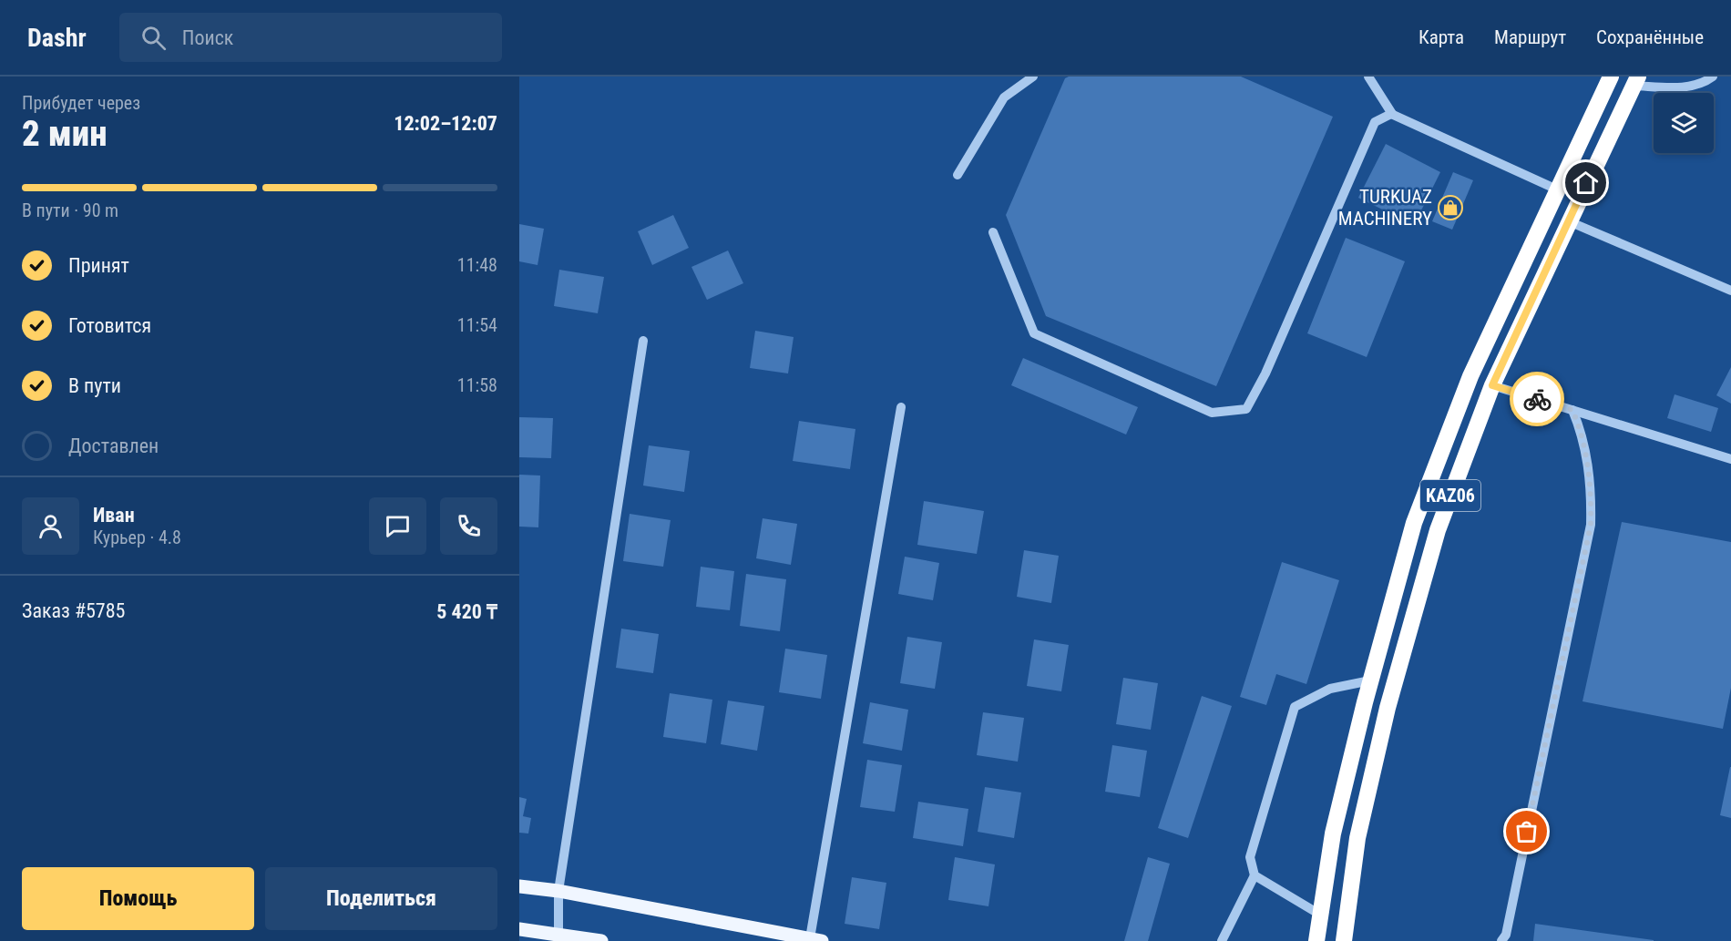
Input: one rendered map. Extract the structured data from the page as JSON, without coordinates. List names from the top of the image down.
{
  "streets": {
    "highway": ["KАZ06"]
  },
  "places": {
    "shop": ["TURKUAZ MACHINERY"]
  },
  "page": {
    "header": "Dashr",
    "search": "Поиск",
    "nav": ["Карта", "Маршрут", "Сохранённые"],
    "heading": ["2 мин", "Прибудет через", "12:02–12:07"],
    "panel": [
      "Иван",
      "Курьер · 4.8",
      "Заказ #5785",
      "5 420 ₸"
    ],
    "bar": "В пути · 90 m",
    "list": [
      ["Принят", "11:48"],
      ["Готовится", "11:54"],
      ["В пути", "11:58"],
      "Доставлен"
    ],
    "buttons": ["Помощь", "Поделиться"]
  }
}
